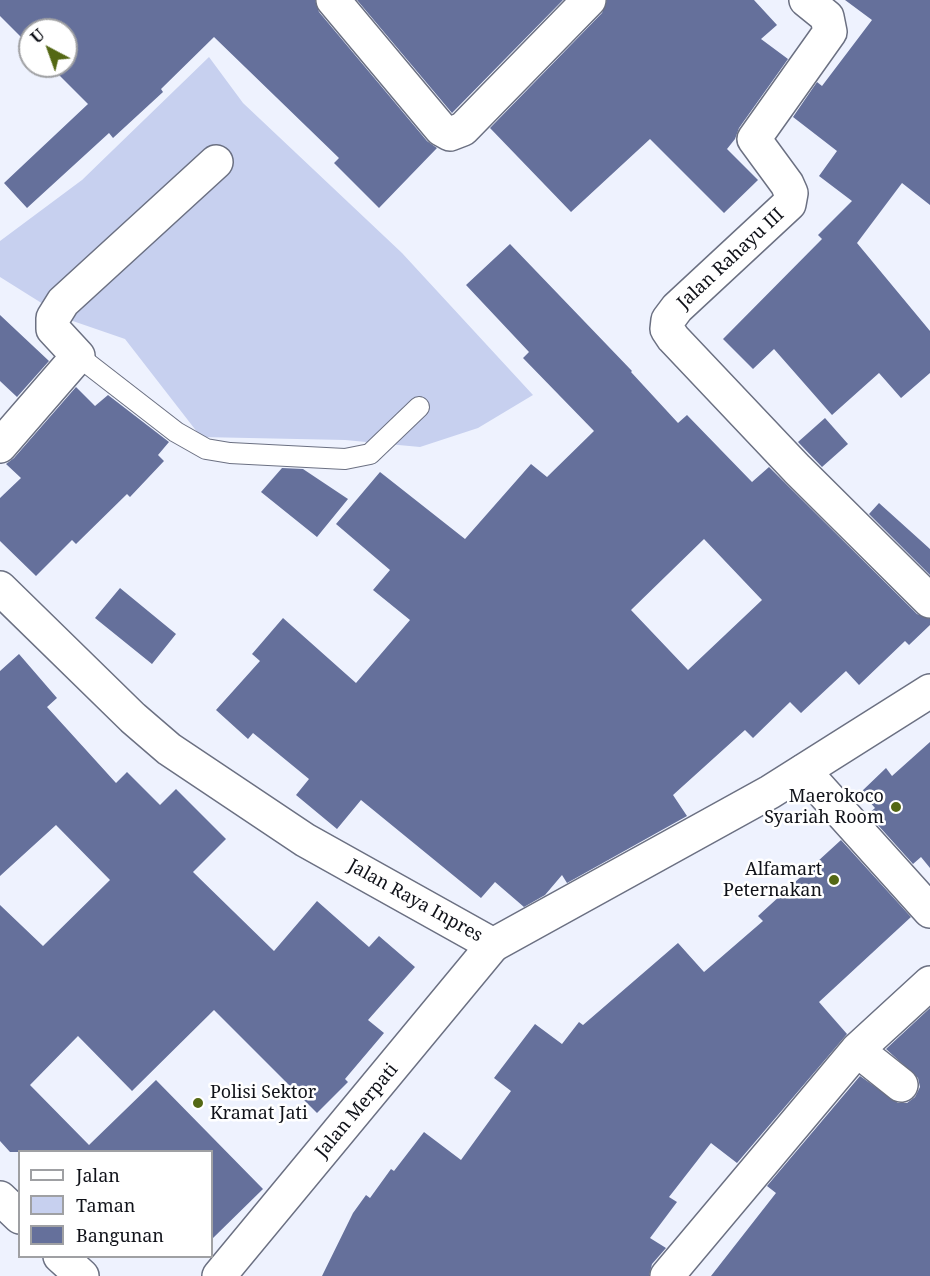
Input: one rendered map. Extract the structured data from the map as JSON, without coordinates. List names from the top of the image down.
{
  "streets": {
    "street": ["Jalan Rahayu III", "Jalan Raya Inpres", "Jalan Merpati"]
  },
  "crossings": [
    ["Jalan Raya Inpres", "Jalan Merpati"]
  ],
  "places": ["Maerokoco Syariah Room", "Alfamart Peternakan", "Polisi Sektor Kramat Jati"],
  "legend": ["Jalan", "Taman", "Bangunan"],
  "north": "top left"
}
